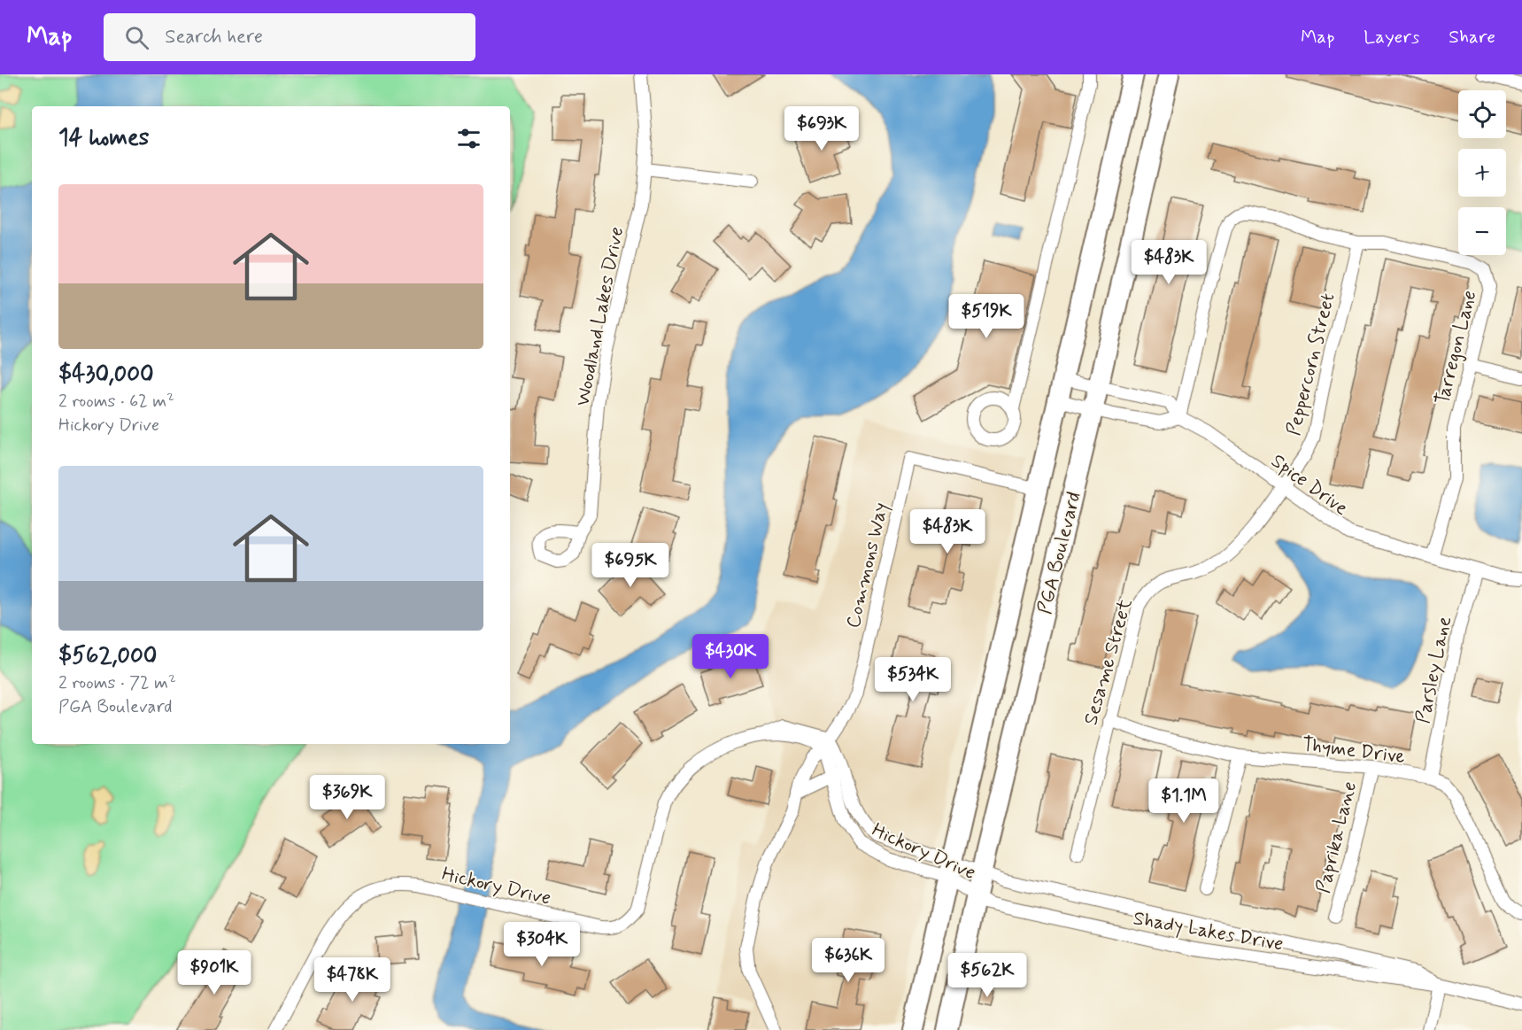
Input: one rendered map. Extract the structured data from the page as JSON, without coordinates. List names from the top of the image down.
{
  "streets": {
    "main road": ["PGA Boulevard"],
    "street": [
      "Woodland Lakes Drive",
      "Tarregon Lane",
      "Peppercorn Street",
      "Spice Drive",
      "Commons Way",
      "Sesame Street",
      "Parsley Lane",
      "Thyme Drive",
      "Paprika Lane",
      "Hickory Drive",
      "Shady Lakes Drive"
    ]
  },
  "crossings": [
    ["Tarregon Lane", "Peppercorn Street"],
    ["Tarregon Lane", "Spice Drive"],
    ["Peppercorn Street", "Spice Drive"],
    ["Peppercorn Street", "Sesame Street"],
    ["Spice Drive", "PGA Boulevard"],
    ["Spice Drive", "Sesame Street"],
    ["Spice Drive", "Parsley Lane"],
    ["PGA Boulevard", "Commons Way"],
    ["PGA Boulevard", "Hickory Drive"],
    ["PGA Boulevard", "Shady Lakes Drive"],
    ["Commons Way", "Hickory Drive"],
    ["Sesame Street", "Thyme Drive"],
    ["Parsley Lane", "Thyme Drive"],
    ["Thyme Drive", "Paprika Lane"],
    ["Hickory Drive", "Shady Lakes Drive"]
  ],
  "page": {
    "header": "Map",
    "search": "Search here",
    "nav": ["Map", "Layers", "Share"],
    "map_buttons": ["+", "−"],
    "price": [
      "$693K",
      "$483K",
      "$519K",
      "$483K",
      "$695K",
      "$430K",
      "$534K",
      "$369K",
      "$1.1M",
      "$304K",
      "$636K",
      "$901K",
      "$562K",
      "$478K"
    ],
    "heading": "14 homes",
    "list": [
      {
        "name": "$430,000",
        "note": "2 rooms · 62 m² · Hickory Drive"
      },
      {
        "name": "$562,000",
        "note": "2 rooms · 72 m² · PGA Boulevard"
      }
    ]
  }
}
